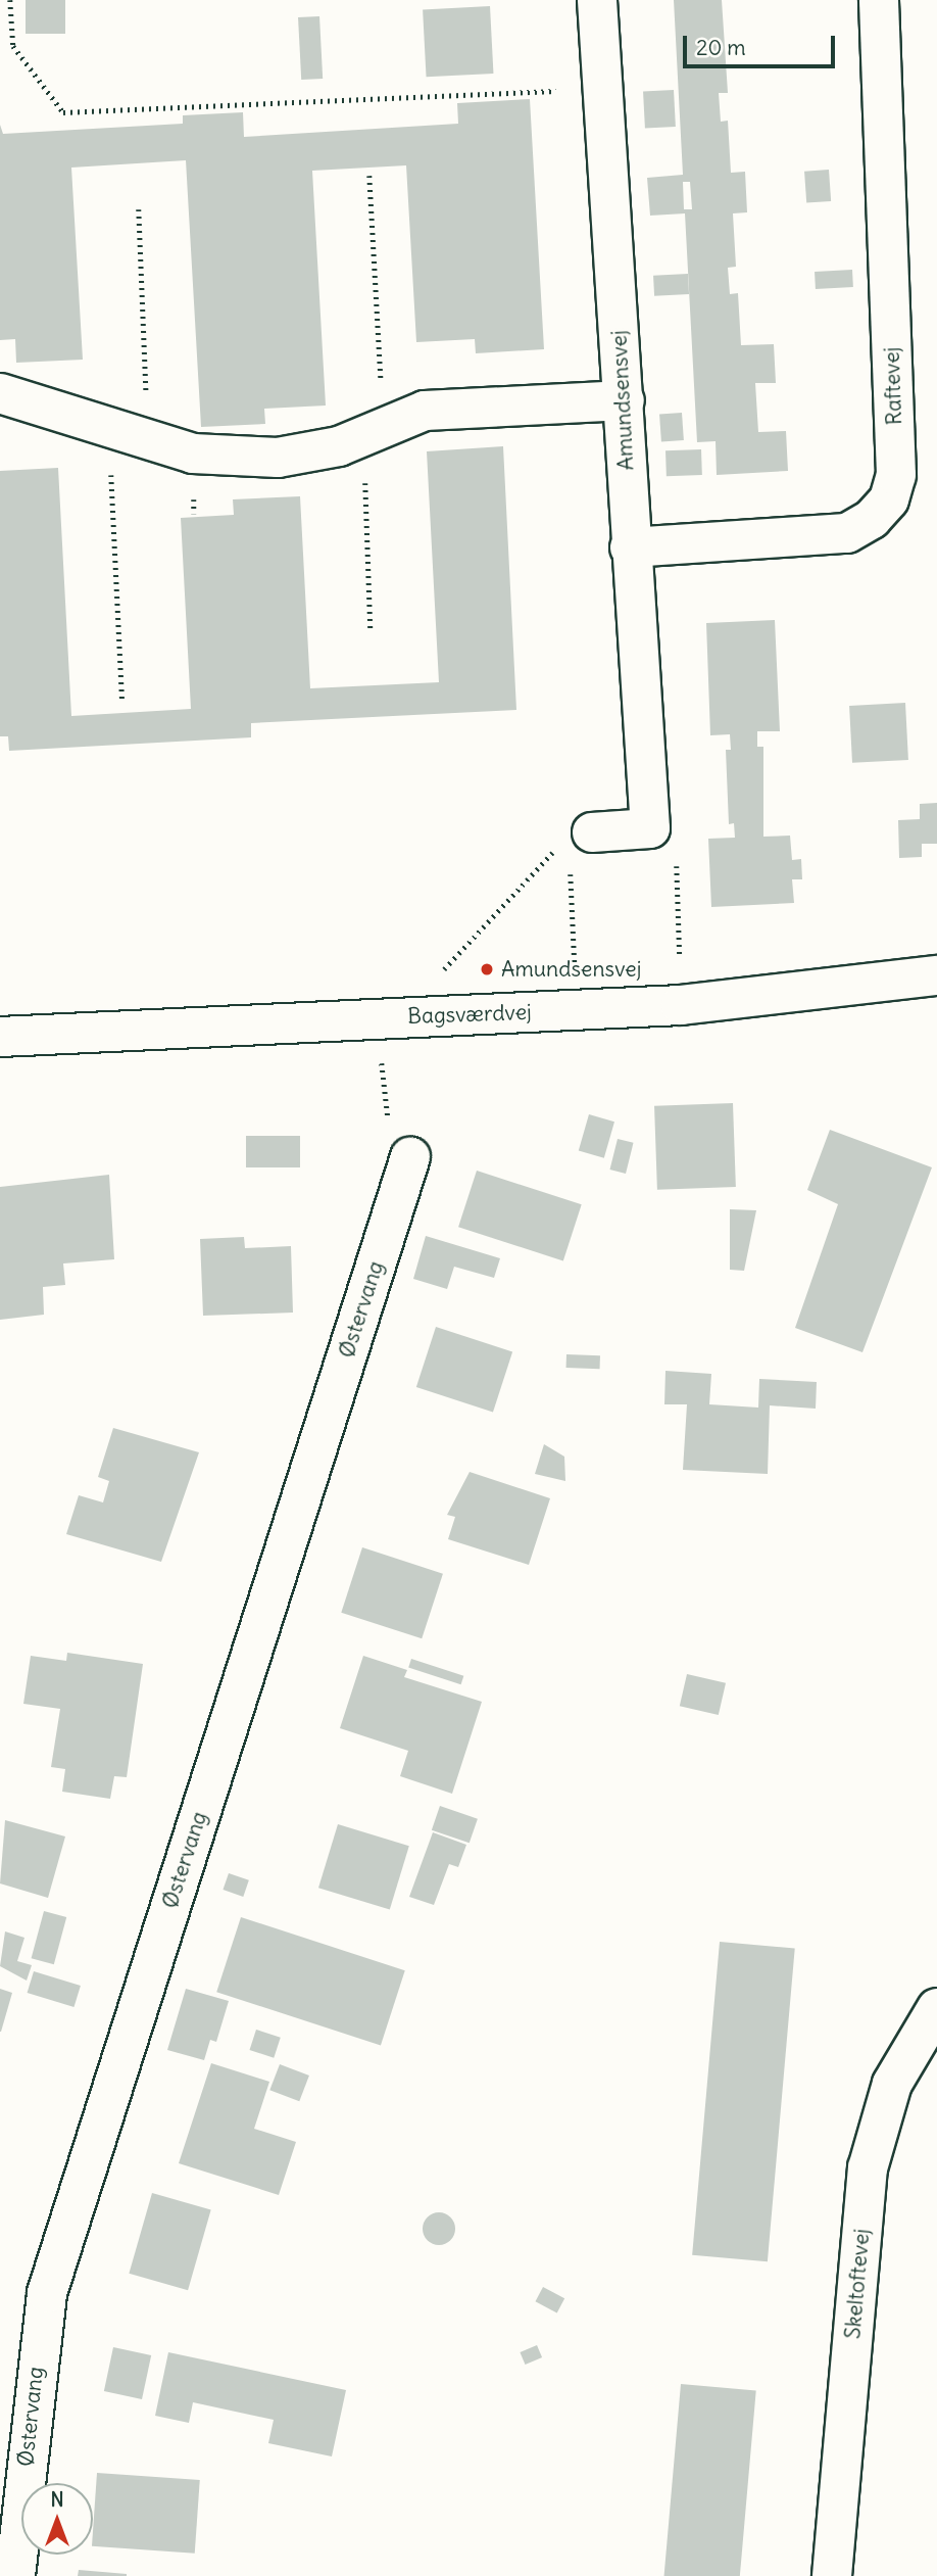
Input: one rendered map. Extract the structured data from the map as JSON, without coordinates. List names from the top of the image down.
{
  "streets": {
    "street": [
      "Raftevej",
      "Amundsensvej",
      "Bagsværdvej",
      "Østervang",
      "Skeltoftevej"
    ]
  },
  "crossings": [
    ["Raftevej", "Amundsensvej"]
  ],
  "places": ["Amundsensvej"],
  "scale_bar": "20 m",
  "north": "top"
}
